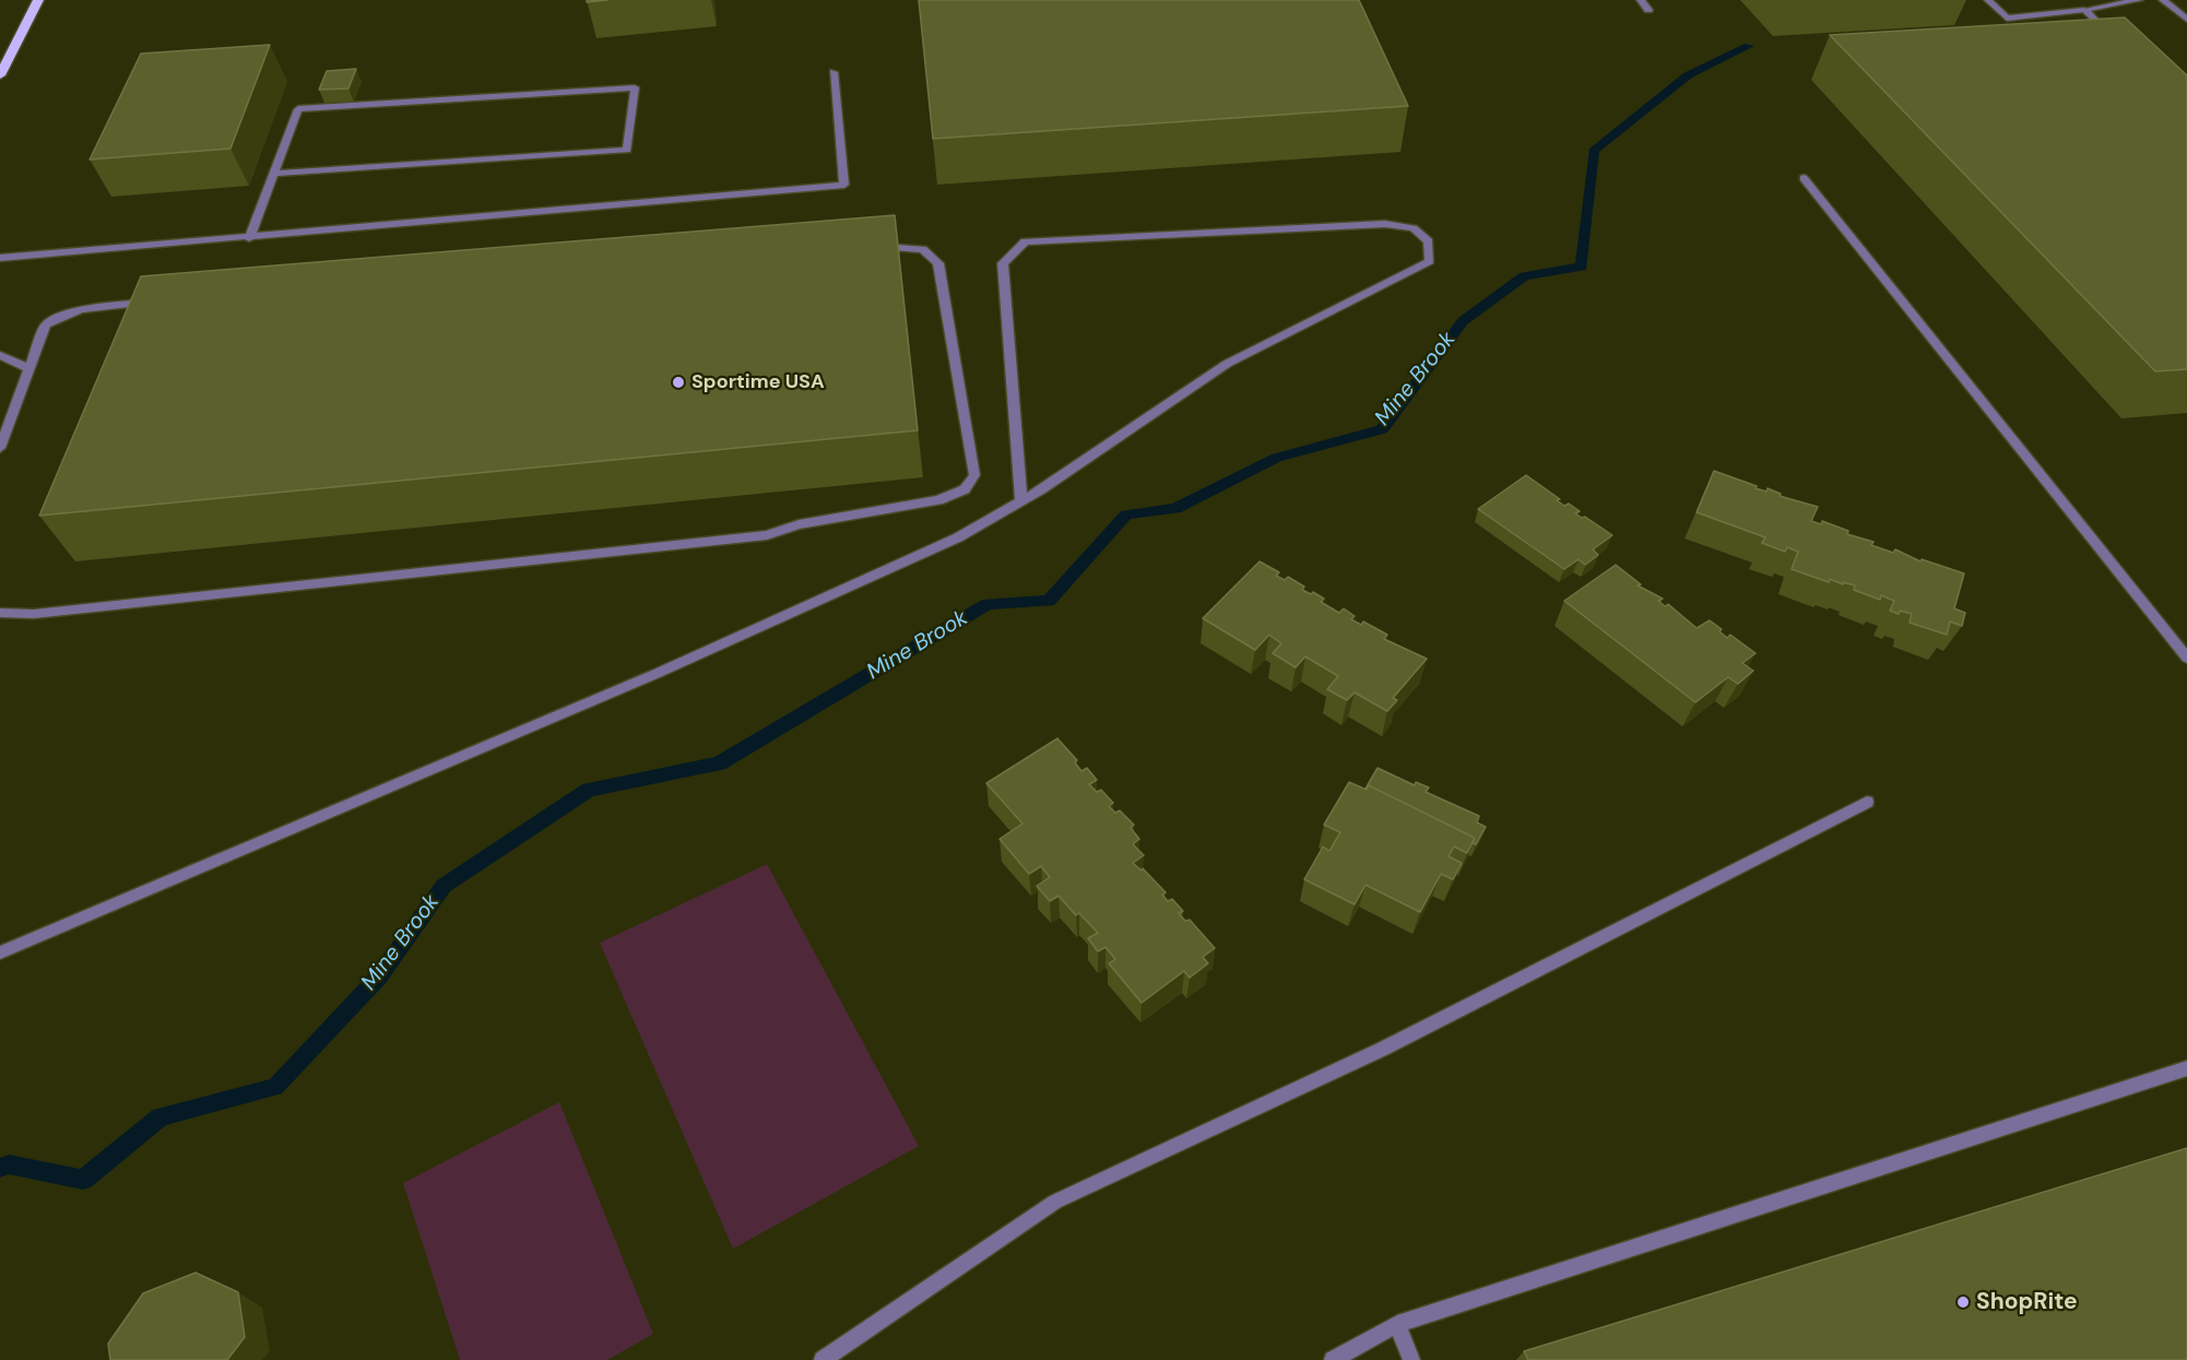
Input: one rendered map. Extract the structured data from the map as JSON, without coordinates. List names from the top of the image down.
{
  "water": ["Mine Brook"],
  "places": ["Sportime USA", "ShopRite"]
}
